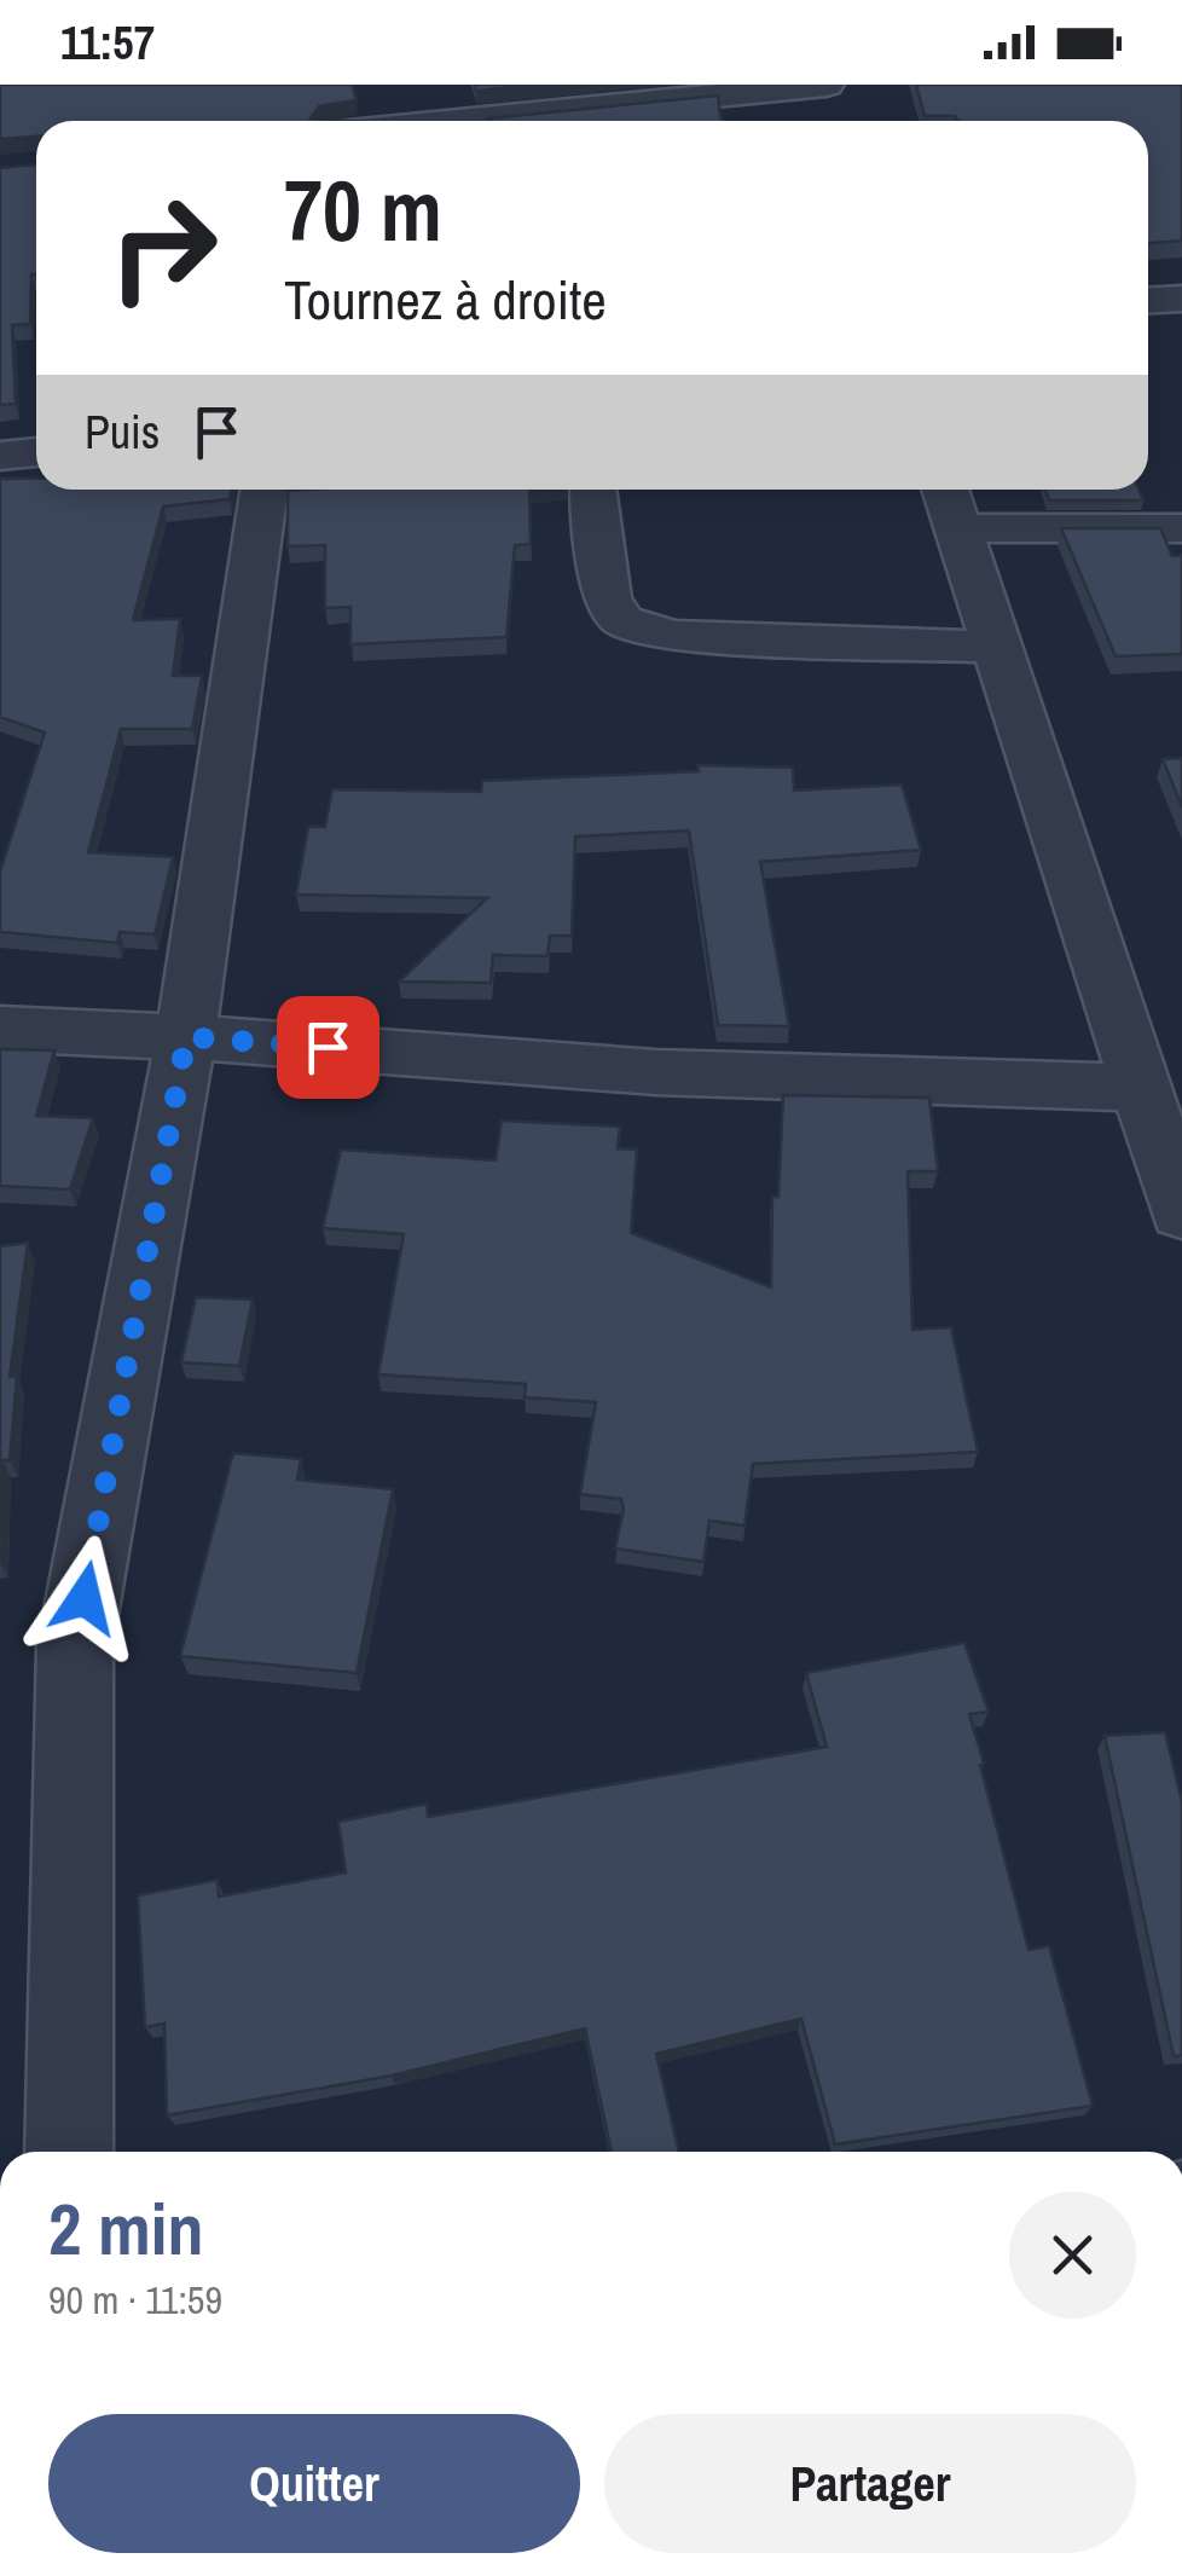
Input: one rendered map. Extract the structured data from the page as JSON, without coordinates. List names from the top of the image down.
{
  "page": {
    "status": "11:57",
    "turn": ["70 m", "Tournez à droite"],
    "then": "Puis",
    "heading": ["2 min", "90 m · 11:59"],
    "buttons": ["Quitter", "Partager"]
  }
}
